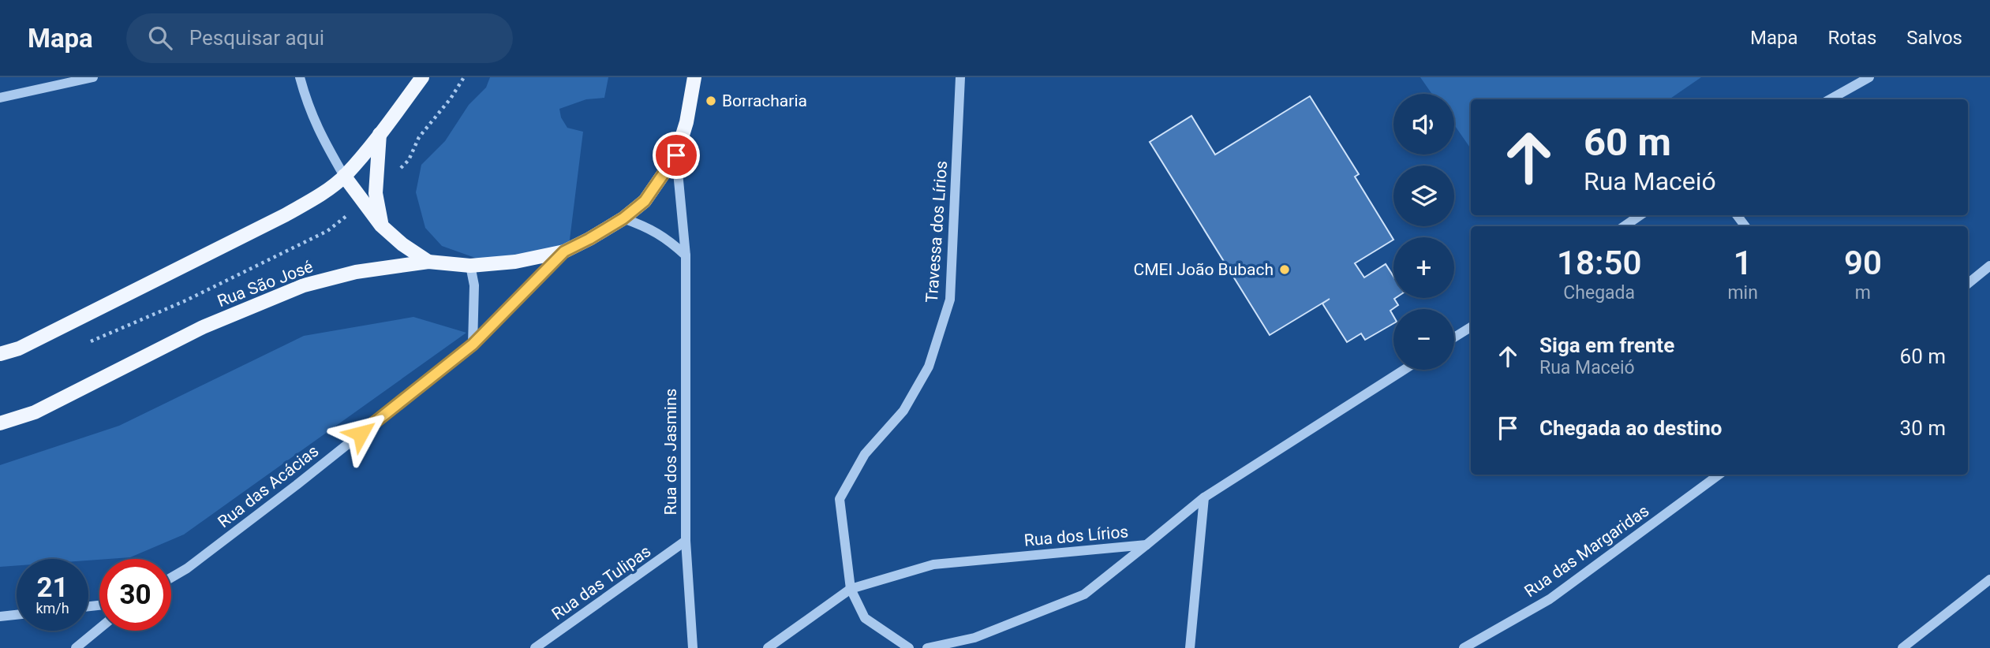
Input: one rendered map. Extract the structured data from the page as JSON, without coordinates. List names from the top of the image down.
{
  "streets": {
    "main road": ["Rua São José"],
    "street": [
      "Travessa dos Lírios",
      "Rua dos Jasmins",
      "Rua das Acácias",
      "Rua dos Lírios",
      "Rua das Margaridas",
      "Rua das Tulipas"
    ]
  },
  "crossings": [
    ["Travessa dos Lírios", "Rua dos Lírios"],
    ["Rua São José", "Rua dos Jasmins"],
    ["Rua São José", "Rua das Acácias"],
    ["Rua dos Jasmins", "Rua das Tulipas"]
  ],
  "places": ["Borracharia", "CMEI João Bubach"],
  "page": {
    "header": "Mapa",
    "search": "Pesquisar aqui",
    "nav": ["Mapa", "Rotas", "Salvos"],
    "map_buttons": ["+", "−"],
    "turn": ["60 m", "Rua Maceió"],
    "eta": [
      "18:50",
      "Chegada",
      "1",
      "min",
      "90",
      "m"
    ],
    "list": [
      {
        "name": "Siga em frente",
        "note": "Rua Maceió",
        "value": "60 m"
      },
      {
        "name": "Chegada ao destino",
        "value": "30 m"
      }
    ],
    "speed": "21 km/h",
    "limit": "30"
  }
}
